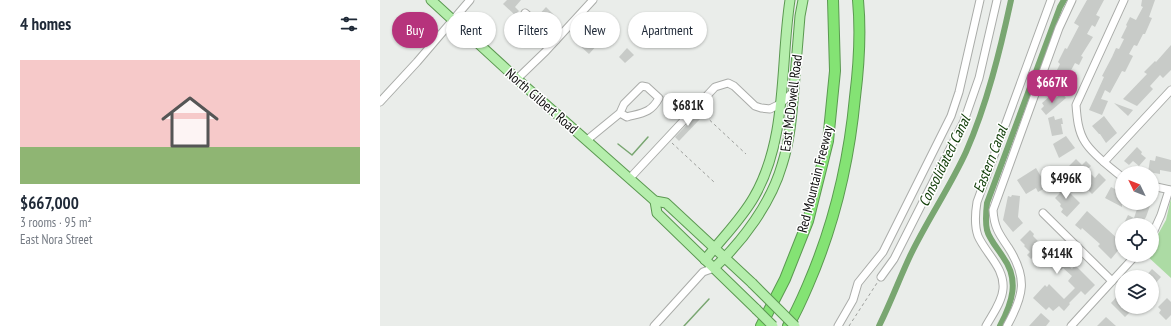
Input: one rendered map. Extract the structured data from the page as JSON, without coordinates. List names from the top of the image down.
{
  "streets": {
    "highway": ["Red Mountain Freeway"],
    "main road": ["North Gilbert Road", "East McDowell Road"]
  },
  "crossings": [
    ["North Gilbert Road", "East McDowell Road"]
  ],
  "water": ["Eastern Canal", "Consolidated Canal"],
  "north": "top left",
  "page": {
    "heading": "4 homes",
    "chip": [
      "Buy",
      "Rent",
      "Filters",
      "New",
      "Apartment"
    ],
    "list": [
      {
        "name": "$667,000",
        "note": "3 rooms · 95 m² · East Nora Street"
      }
    ],
    "price": [
      "$667K",
      "$681K",
      "$496K",
      "$414K"
    ]
  }
}
